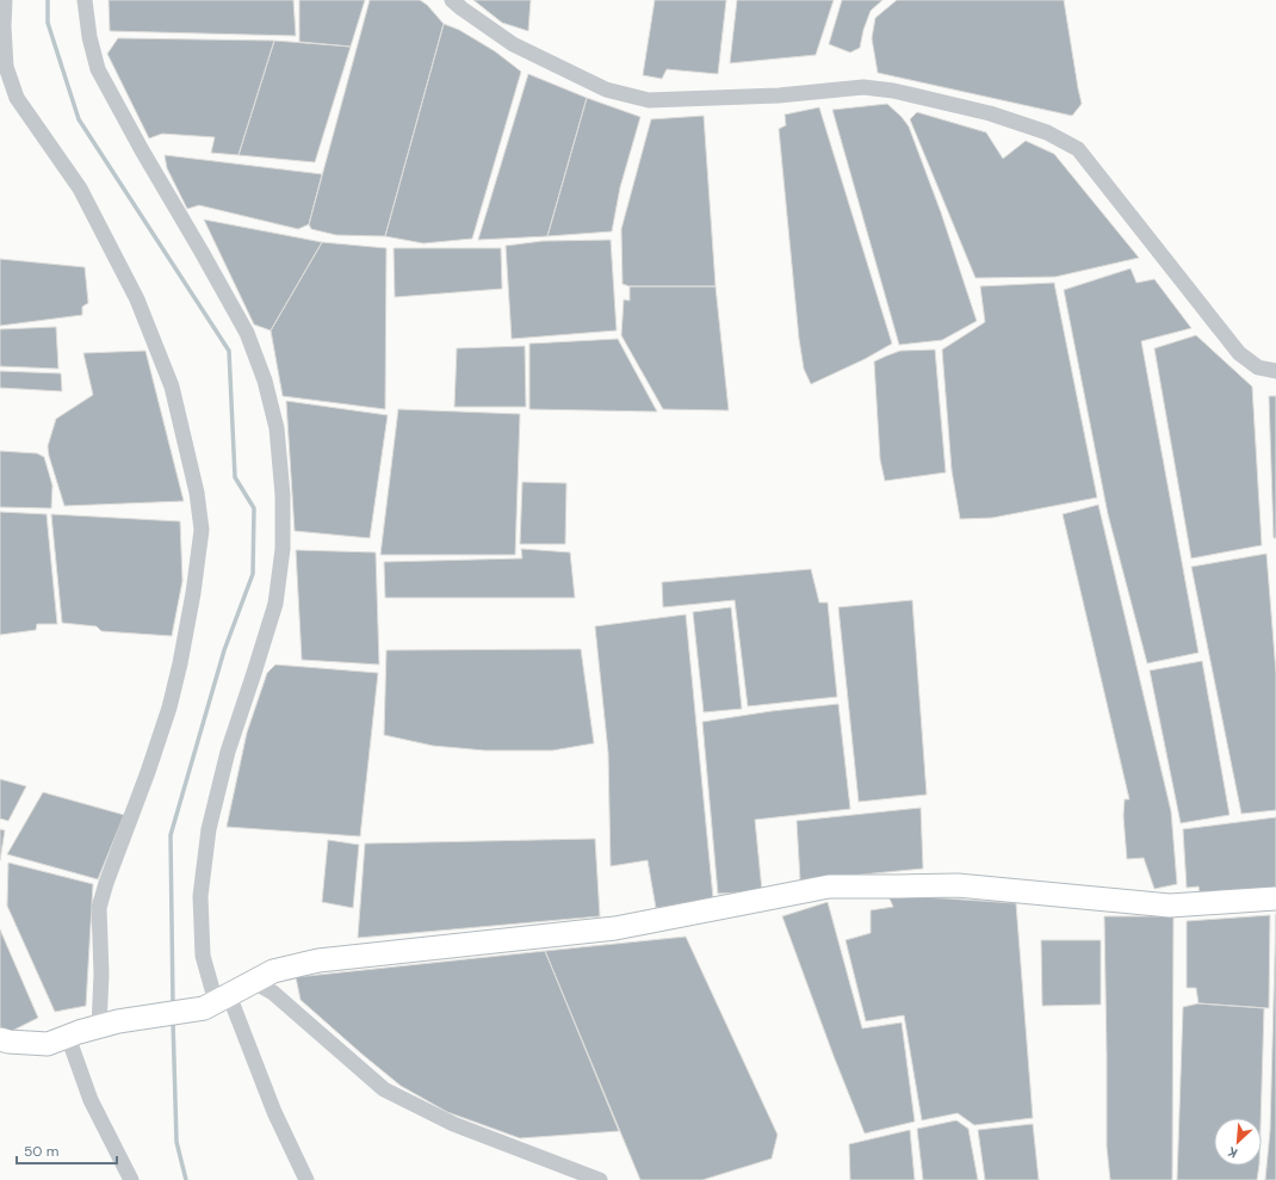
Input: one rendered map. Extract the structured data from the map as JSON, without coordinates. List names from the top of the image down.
{
  "scale_bar": "50 m",
  "north": "bottom left"
}
